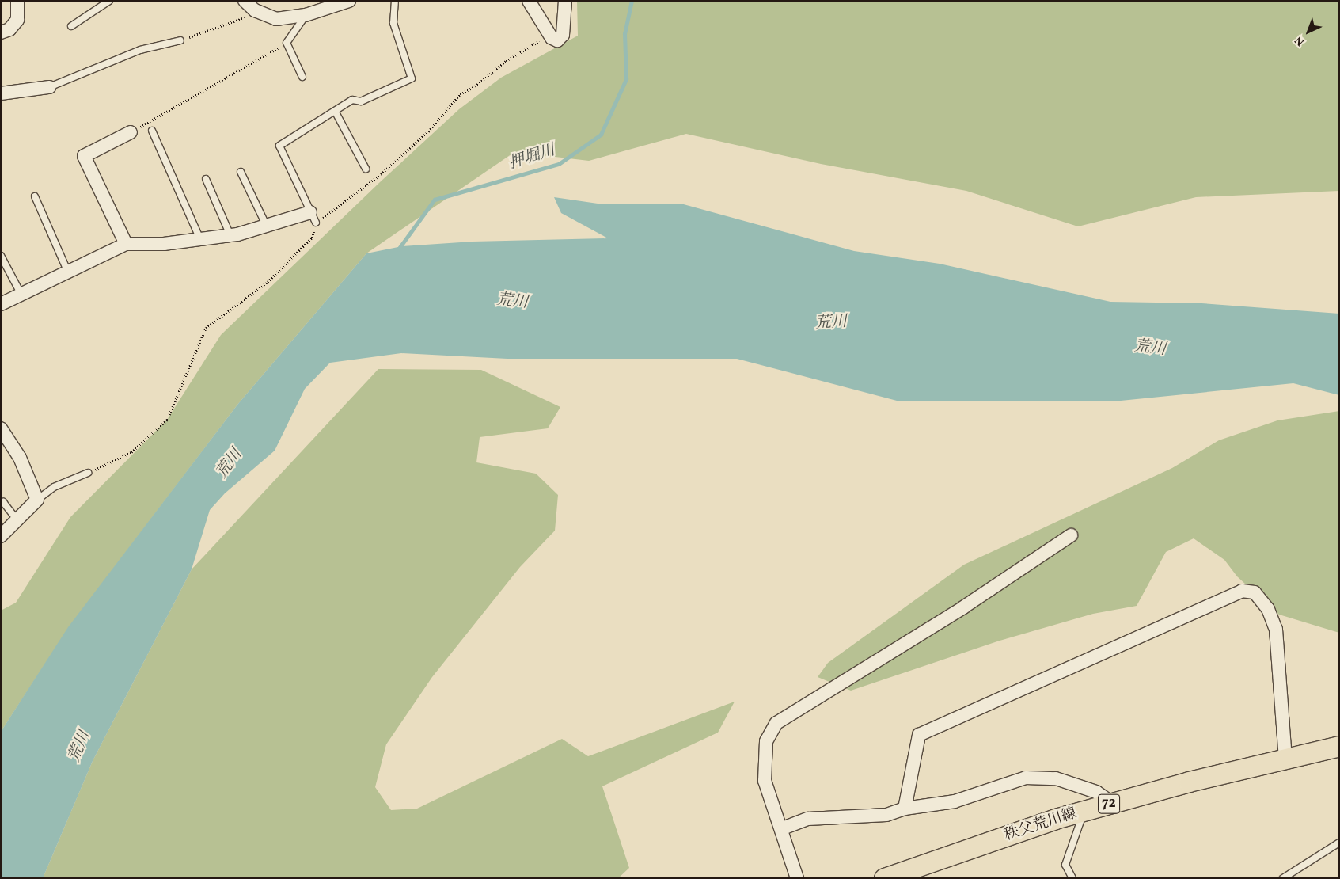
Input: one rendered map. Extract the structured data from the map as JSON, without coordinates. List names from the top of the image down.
{
  "streets": {
    "main road": ["72", "秩父荒川線"]
  },
  "water": ["押堀川", "荒川"],
  "north": "bottom left"
}
